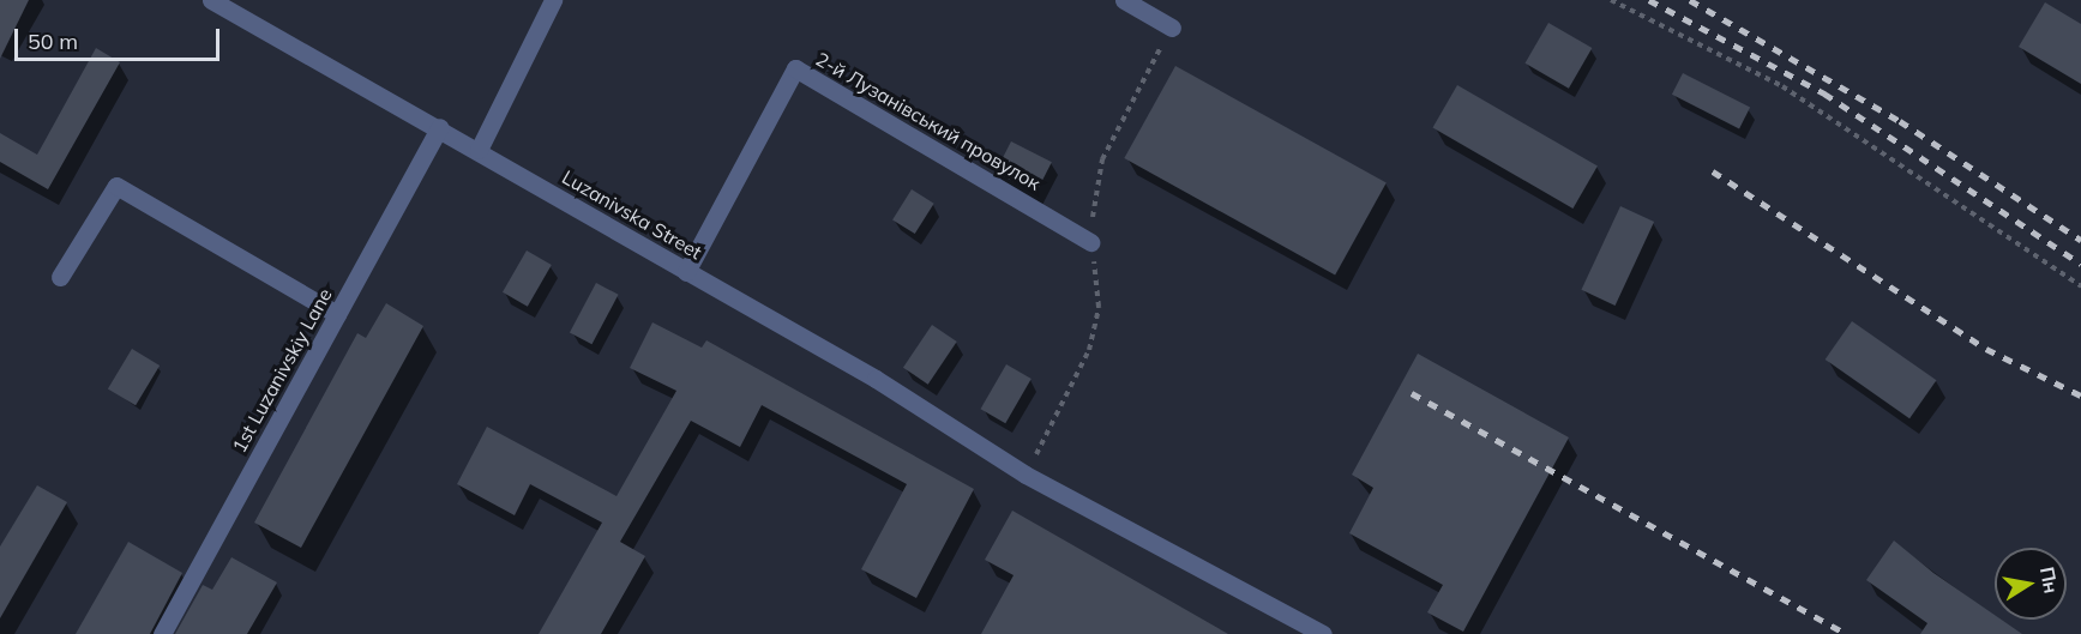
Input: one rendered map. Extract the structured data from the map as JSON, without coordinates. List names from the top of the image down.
{
  "streets": {
    "street": ["2-й Лузанівський провулок", "Luzanivska Street", "1st Luzanivskiy Lane"]
  },
  "crossings": [
    ["2-й Лузанівський провулок", "Luzanivska Street"],
    ["Luzanivska Street", "1st Luzanivskiy Lane"]
  ],
  "scale_bar": "50 m",
  "north": "right"
}
